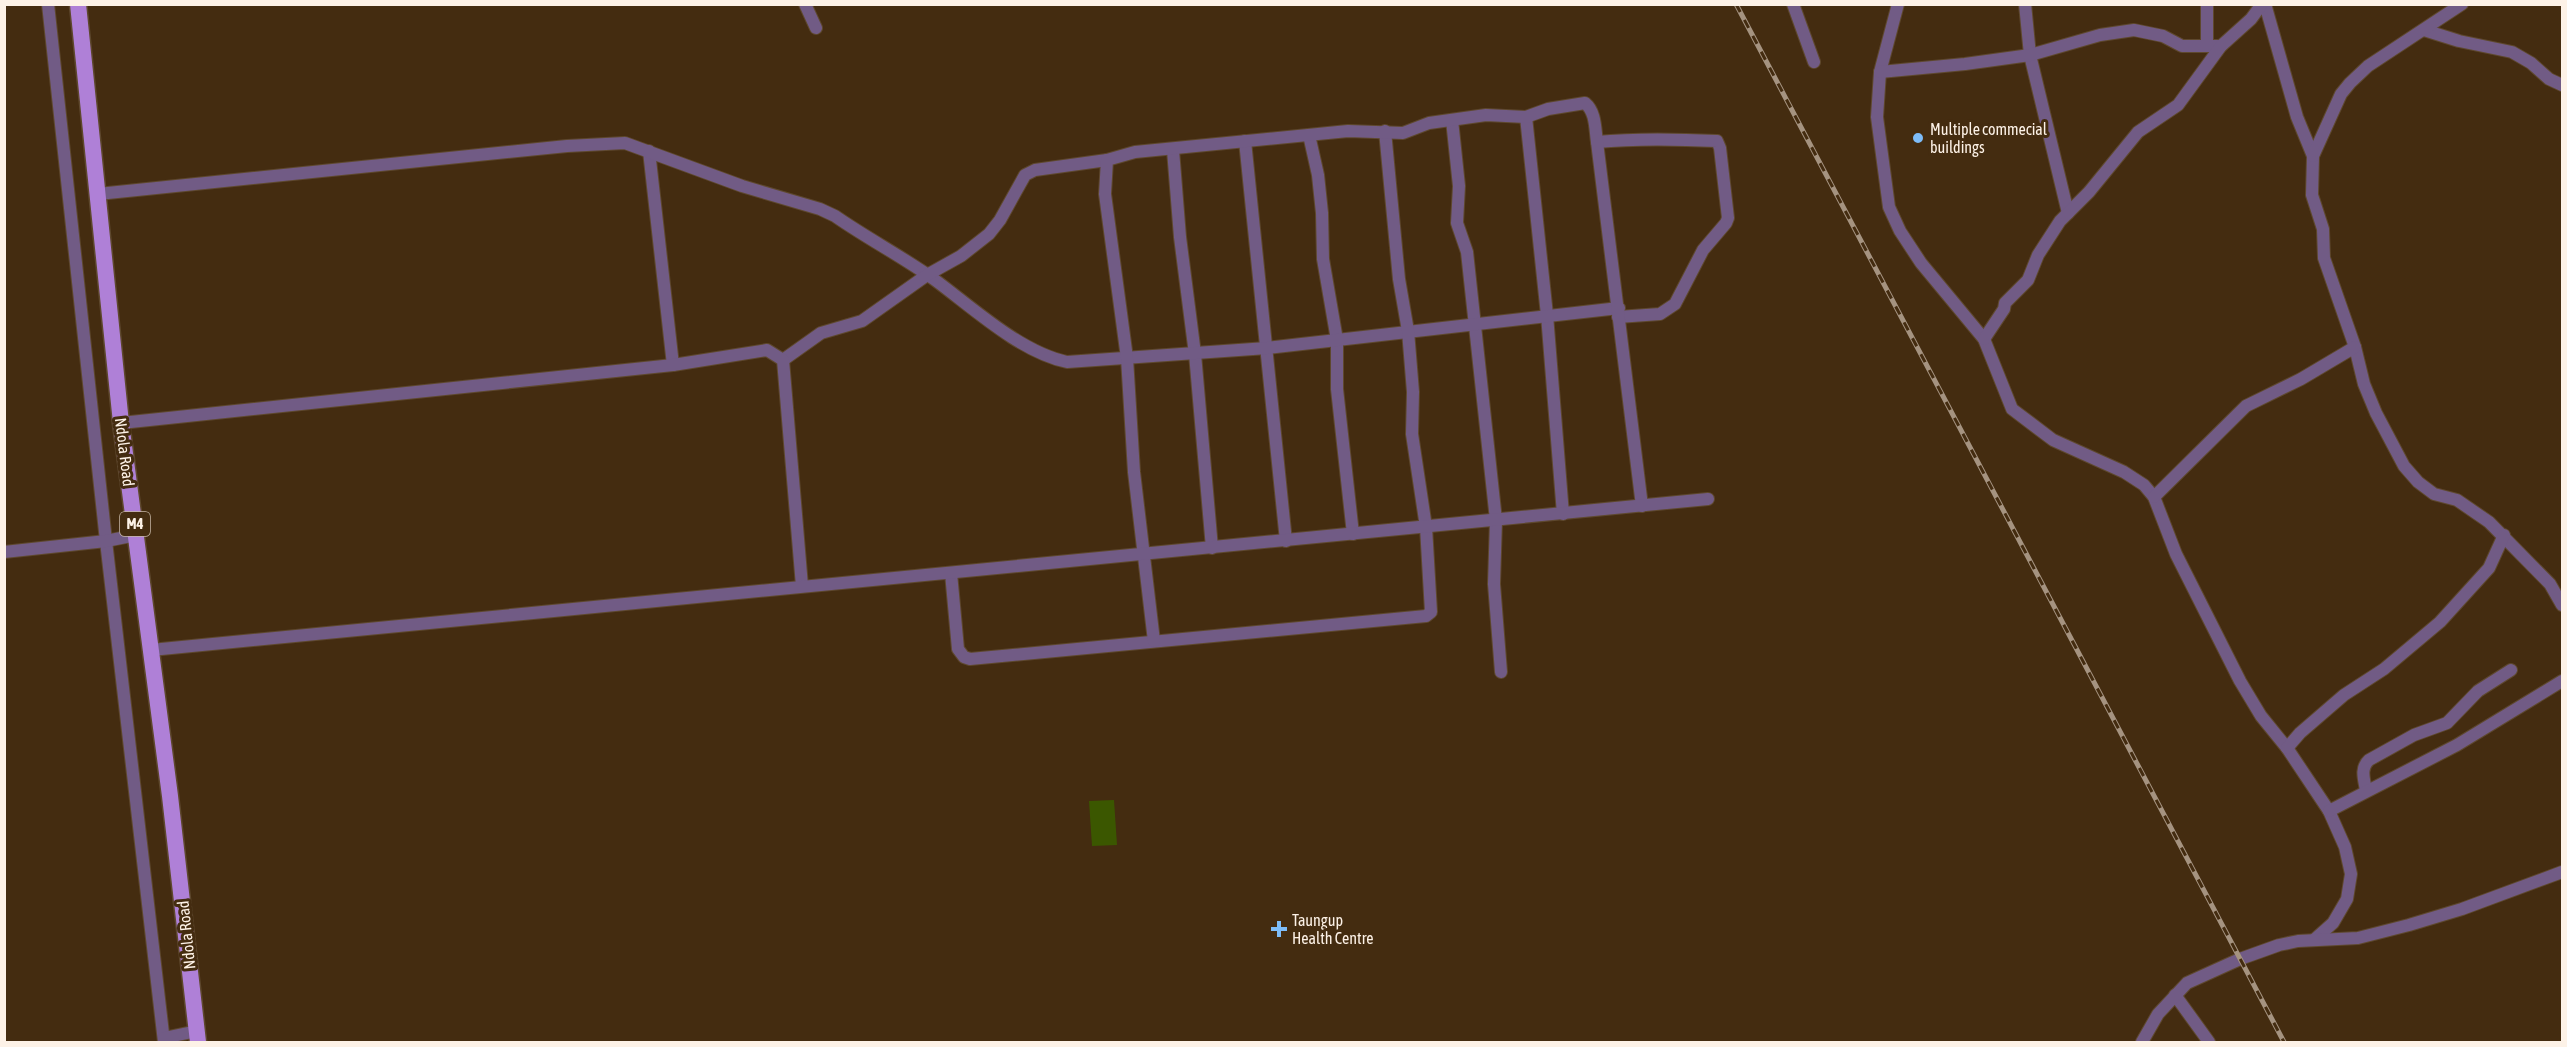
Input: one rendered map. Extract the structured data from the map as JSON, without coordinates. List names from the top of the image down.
{
  "streets": {
    "main road": ["Ndola Road", "M4"]
  },
  "places": {
    "other": ["Multiple commecial buildings"],
    "health": ["Taungup Health Centre"]
  }
}
